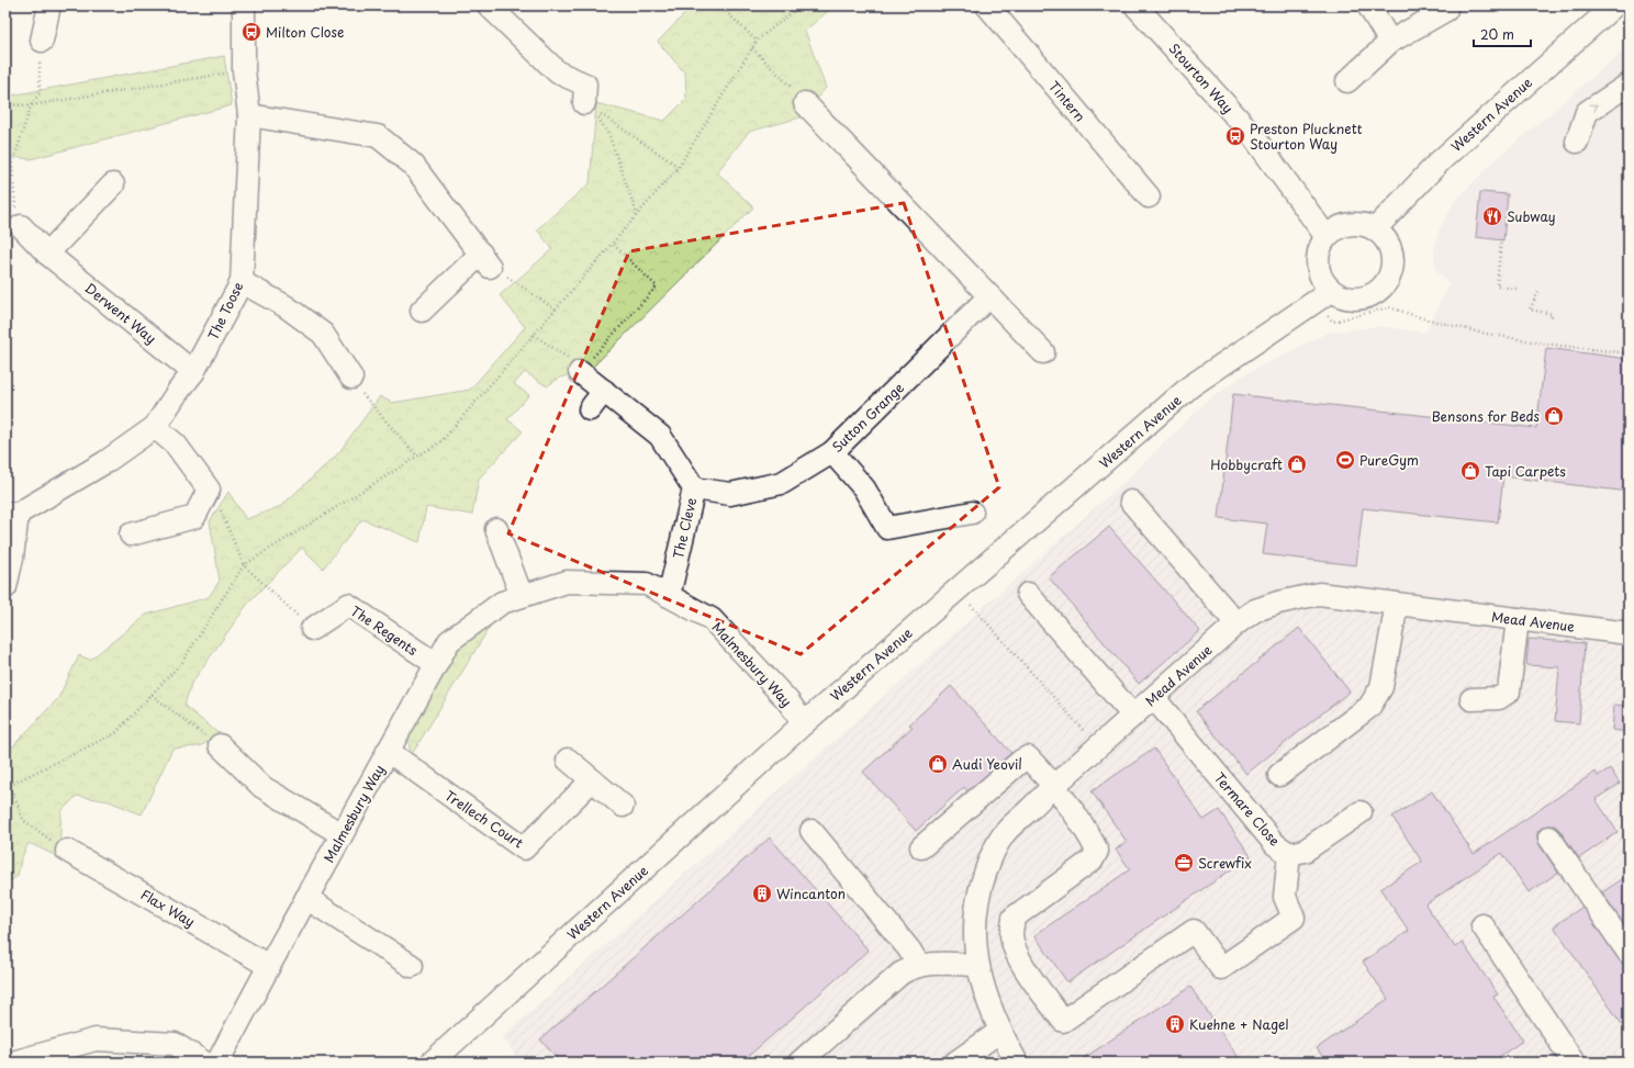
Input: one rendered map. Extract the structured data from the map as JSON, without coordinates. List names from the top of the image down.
{
  "streets": {
    "street": [
      "Stourton Way",
      "Tintern",
      "Western Avenue",
      "The Toose",
      "Derwent Way",
      "Sutton Grange",
      "The Cleve",
      "Mead Avenue",
      "The Regents",
      "Malmesbury Way",
      "Termare Close",
      "Trellech Court",
      "Flax Way"
    ]
  },
  "crossings": [
    ["Stourton Way", "Western Avenue"],
    ["Western Avenue", "Malmesbury Way"],
    ["The Toose", "Derwent Way"],
    ["Sutton Grange", "The Cleve"],
    ["The Cleve", "Malmesbury Way"],
    ["Mead Avenue", "Termare Close"],
    ["The Regents", "Malmesbury Way"],
    ["Malmesbury Way", "Trellech Court"],
    ["Malmesbury Way", "Flax Way"]
  ],
  "places": {
    "bus stop": ["Milton Close", "Preston Plucknett Stourton Way"],
    "restaurant": ["Subway"],
    "shop": [
      "Bensons for Beds",
      "Hobbycraft",
      "Tapi Carpets",
      "Audi Yeovil"
    ],
    "sports": ["PureGym"],
    "office": ["Screwfix"],
    "building": ["Wincanton", "Kuehne + Nagel"]
  },
  "scale_bar": "20 m"
}
